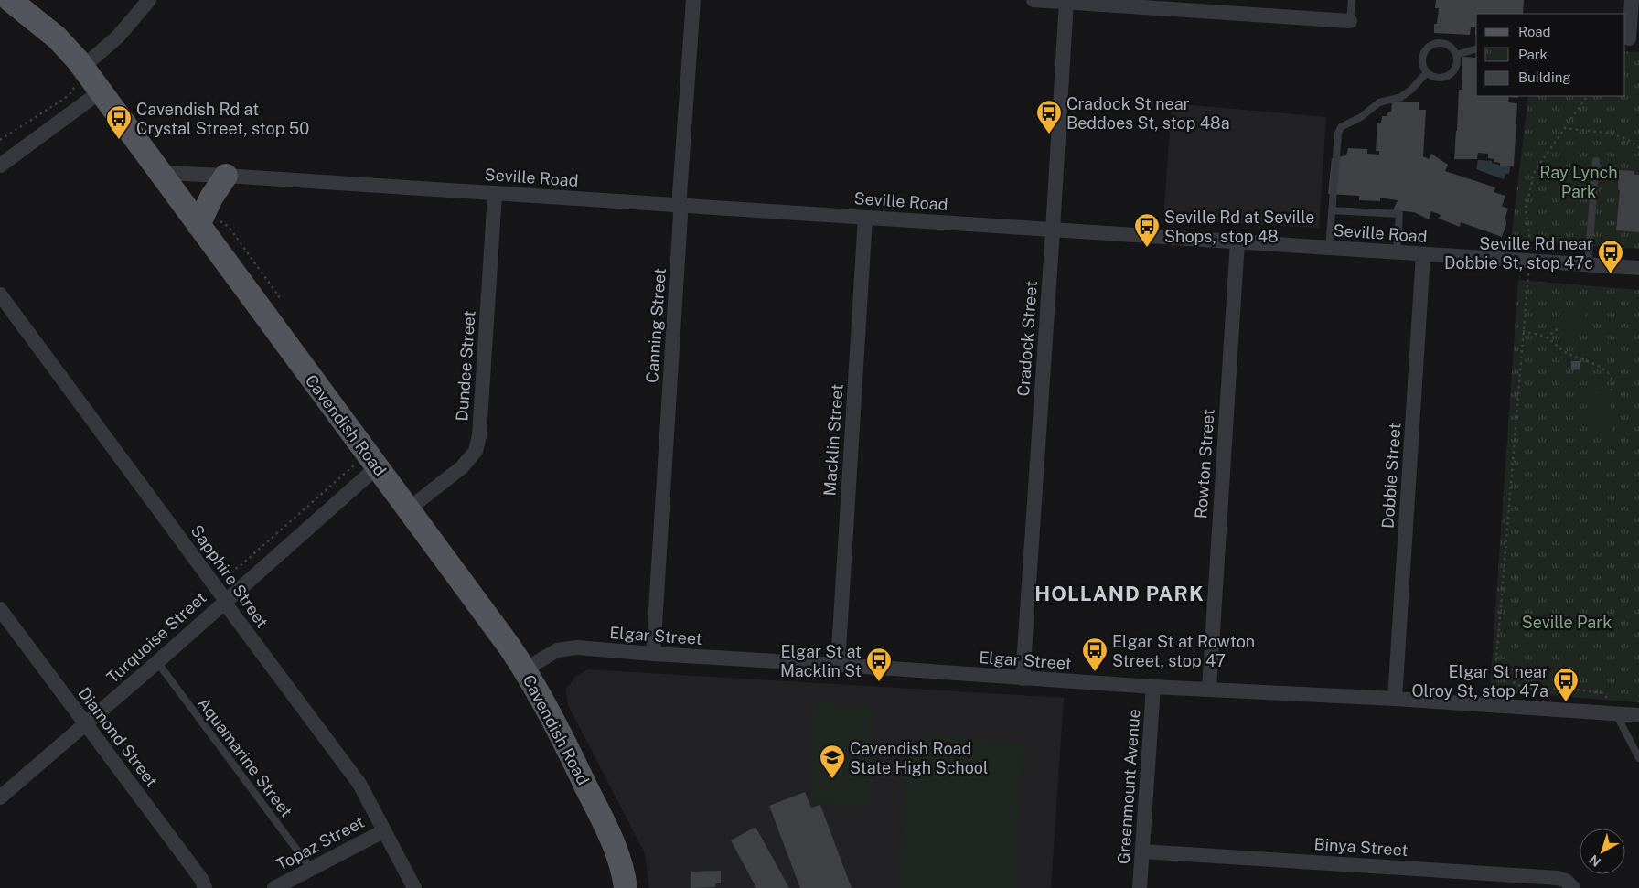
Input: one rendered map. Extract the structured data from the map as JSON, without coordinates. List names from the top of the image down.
{
  "streets": {
    "main road": ["Cavendish Road"],
    "street": [
      "Seville Road",
      "Canning Street",
      "Cradock Street",
      "Dundee Street",
      "Macklin Street",
      "Rowton Street",
      "Dobbie Street",
      "Sapphire Street",
      "Elgar Street",
      "Turquoise Street",
      "Diamond Street",
      "Greenmount Avenue",
      "Topaz Street",
      "Binya Street"
    ],
    "lane": ["Aquamarine Street"]
  },
  "crossings": [
    ["Seville Road", "Canning Street"],
    ["Seville Road", "Cradock Street"],
    ["Seville Road", "Dundee Street"],
    ["Seville Road", "Cavendish Road"],
    ["Seville Road", "Macklin Street"],
    ["Seville Road", "Rowton Street"],
    ["Seville Road", "Dobbie Street"],
    ["Canning Street", "Elgar Street"],
    ["Cradock Street", "Elgar Street"],
    ["Dundee Street", "Cavendish Road"],
    ["Cavendish Road", "Elgar Street"],
    ["Cavendish Road", "Turquoise Street"],
    ["Macklin Street", "Elgar Street"],
    ["Rowton Street", "Elgar Street"],
    ["Dobbie Street", "Elgar Street"],
    ["Sapphire Street", "Turquoise Street"],
    ["Sapphire Street", "Topaz Street"],
    ["Elgar Street", "Greenmount Avenue"],
    ["Turquoise Street", "Diamond Street"],
    ["Turquoise Street", "Aquamarine Street"],
    ["Aquamarine Street", "Topaz Street"],
    ["Greenmount Avenue", "Binya Street"]
  ],
  "districts": ["HOLLAND PARK"],
  "parks": ["Ray Lynch Park", "Seville Park"],
  "places": {
    "bus stop": [
      "Cradock St near Beddoes St, stop 48a",
      "Cavendish Rd at Crystal Street, stop 50",
      "Seville Rd at Seville Shops, stop 48",
      "Seville Rd near Dobbie St, stop 47c",
      "Elgar St at Rowton Street, stop 47",
      "Elgar St at Macklin St",
      "Elgar St near Olroy St, stop 47a"
    ],
    "school or university": ["Cavendish Road State High School"]
  },
  "legend": ["Road", "Park", "Building"],
  "north": "bottom left"
}
